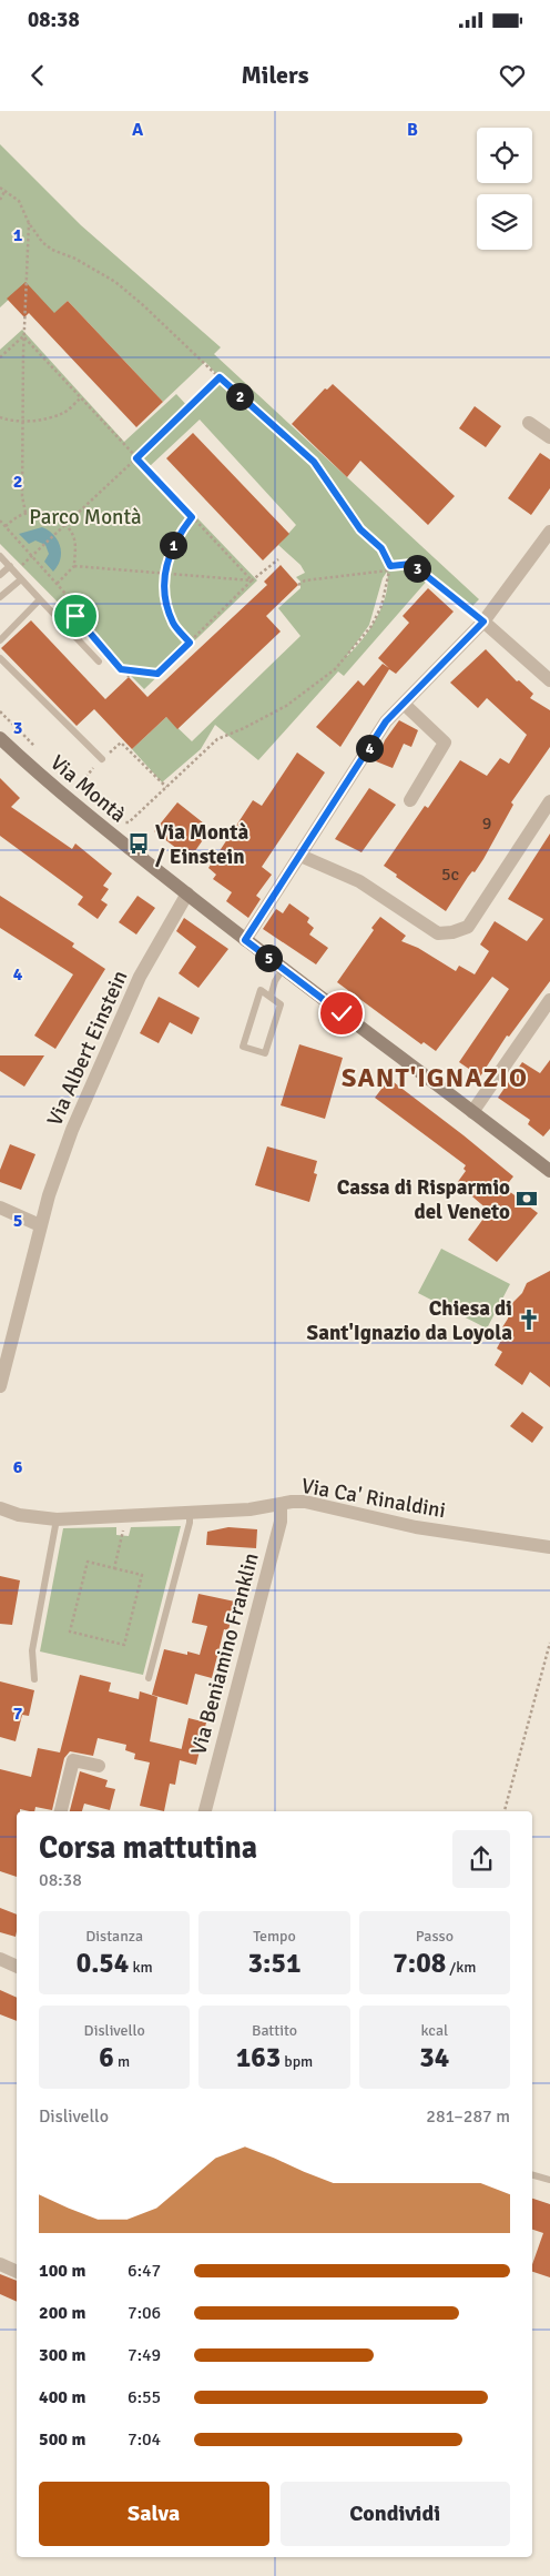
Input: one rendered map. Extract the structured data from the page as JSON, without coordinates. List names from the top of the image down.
{
  "streets": {
    "main road": ["Via Montà"],
    "street": ["Via Albert Einstein", "Via Ca' Rinaldini", "Via Beniamino Franklin"]
  },
  "crossings": [
    ["Via Montà", "Via Albert Einstein"],
    ["Via Ca' Rinaldini", "Via Beniamino Franklin"]
  ],
  "districts": ["SANT'IGNAZIO"],
  "parks": ["Parco Montà"],
  "places": {
    "bus stop": ["Via Montà / Einstein"],
    "bank": ["Cassa di Risparmio del Veneto"],
    "church": ["Chiesa di Sant'Ignazio da Loyola"]
  },
  "house_numbers": ["9", "5c"],
  "page": {
    "status": "08:38",
    "header": "Milers",
    "pins": [
      "2",
      "1",
      "3",
      "4",
      "5"
    ],
    "heading": ["Corsa mattutina", "08:38"],
    "stats": [
      ["Distanza", "0.54 km"],
      ["Tempo", "3:51"],
      ["Passo", "7:08 /km"],
      ["Dislivello", "6 m"],
      ["Battito", "163 bpm"],
      ["kcal", "34"]
    ],
    "chart": ["Dislivello", "281–287 m"],
    "list": [
      {
        "name": "100 m",
        "note": "6:47"
      },
      {
        "name": "200 m",
        "note": "7:06"
      },
      {
        "name": "300 m",
        "note": "7:49"
      },
      {
        "name": "400 m",
        "note": "6:55"
      },
      {
        "name": "500 m",
        "note": "7:04"
      }
    ],
    "buttons": ["Salva", "Condividi"]
  },
  "grid": {
    "columns": ["A", "B"],
    "rows": [
      "1",
      "2",
      "3",
      "4",
      "5",
      "6",
      "7"
    ]
  }
}
